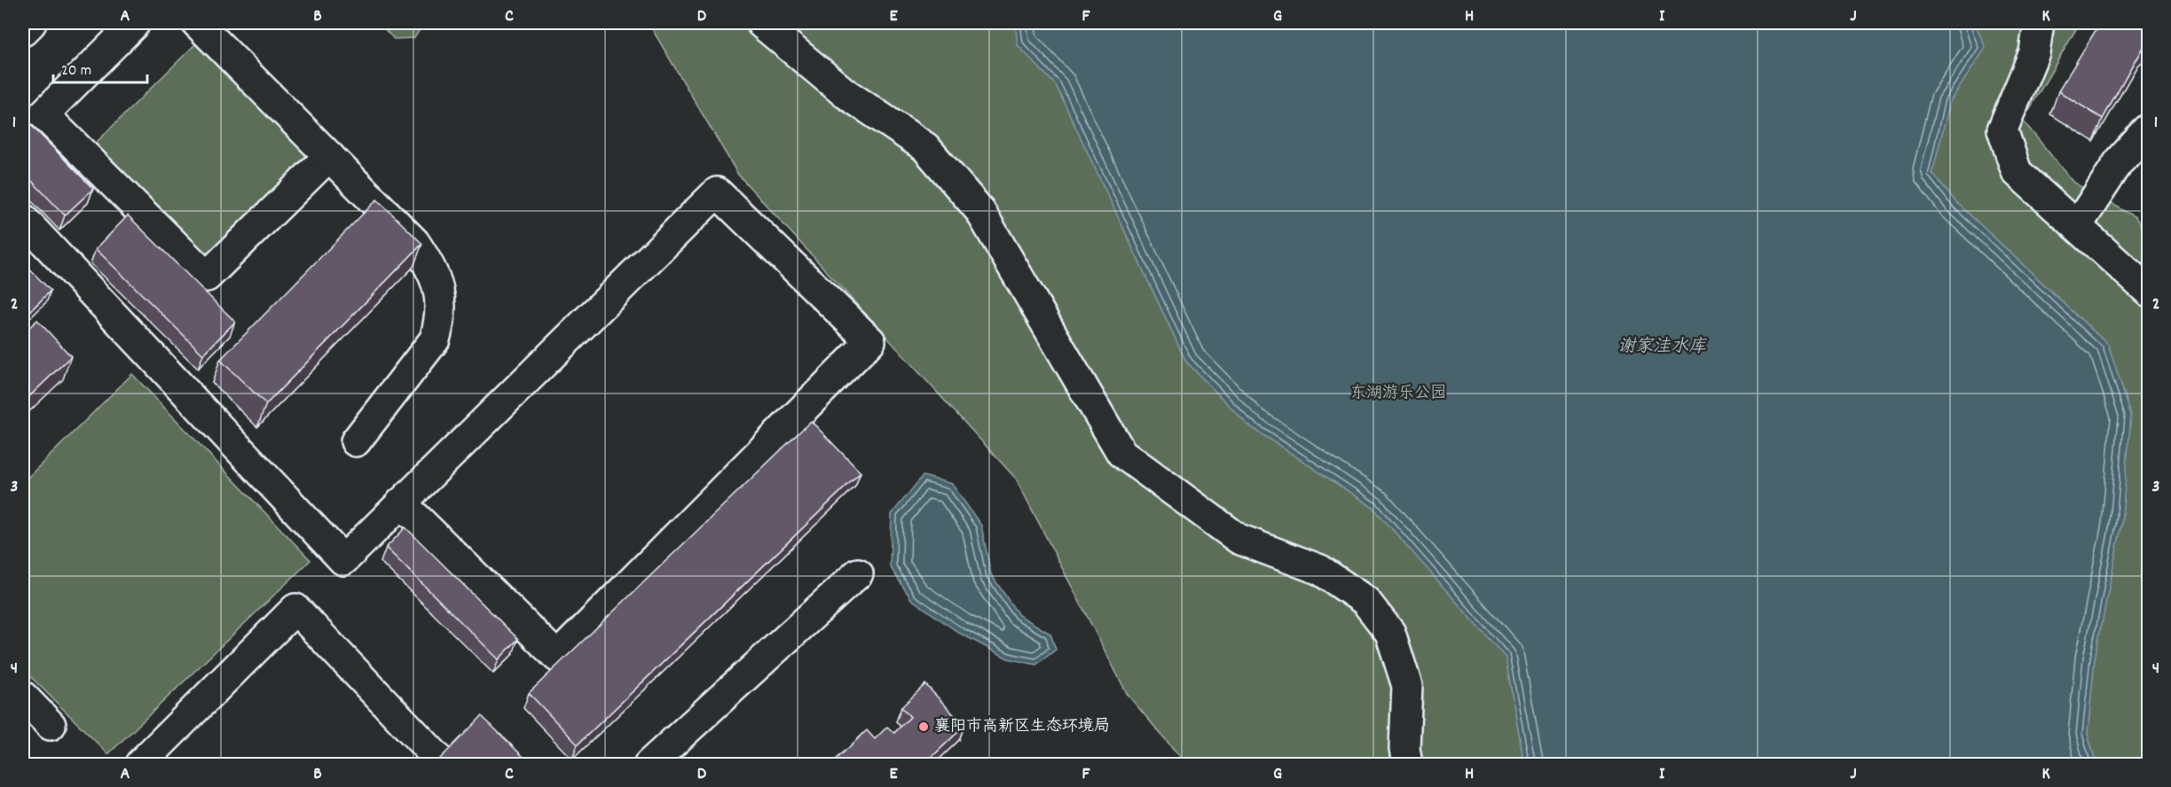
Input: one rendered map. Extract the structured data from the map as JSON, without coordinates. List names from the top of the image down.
{
  "water": ["谢家洼水库"],
  "parks": ["东湖游乐公园"],
  "places": ["襄阳市高新区生态环境局"],
  "scale_bar": "20 m",
  "grid": {
    "columns": [
      "A",
      "B",
      "C",
      "D",
      "E",
      "F",
      "G",
      "H",
      "I",
      "J",
      "K"
    ],
    "rows": [
      "1",
      "2",
      "3",
      "4"
    ]
  }
}
